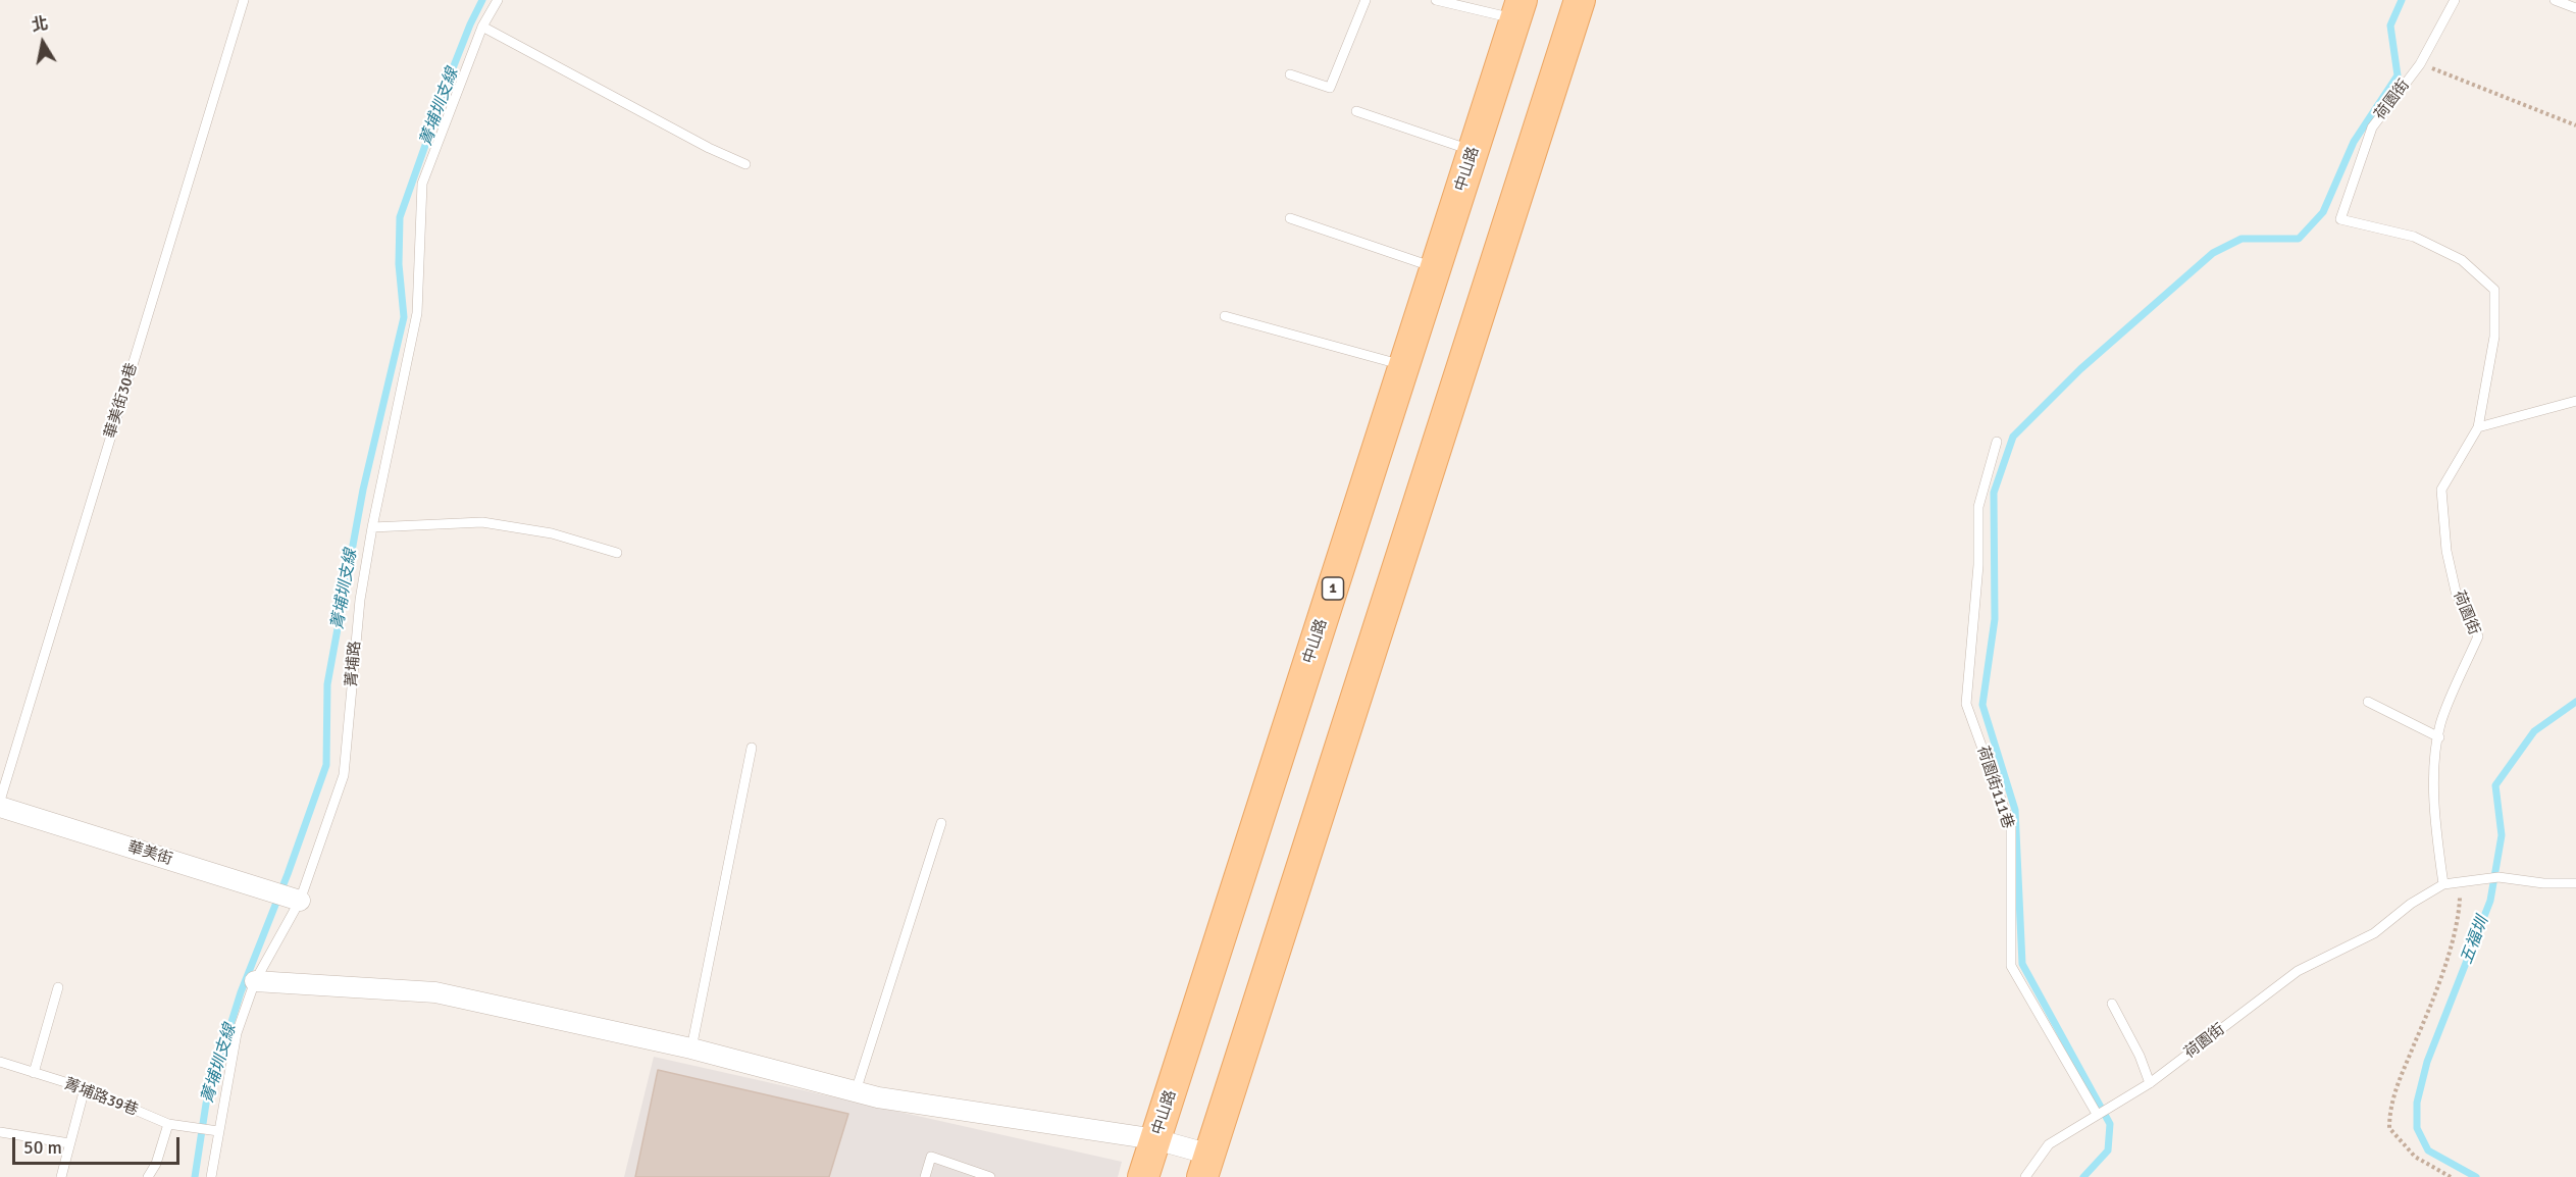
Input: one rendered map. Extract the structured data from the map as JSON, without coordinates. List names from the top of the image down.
{
  "streets": {
    "main road": ["中山路", "1"],
    "street": ["華美街"],
    "lane": [
      "荷園街",
      "華美街30巷",
      "菁埔路",
      "荷園街111巷",
      "菁埔路39巷"
    ]
  },
  "crossings": [
    ["荷園街", "荷園街111巷"],
    ["菁埔路", "華美街"],
    ["菁埔路", "菁埔路39巷"]
  ],
  "water": ["菁埔圳支線", "五福圳"],
  "scale_bar": "50 m",
  "north": "top"
}
